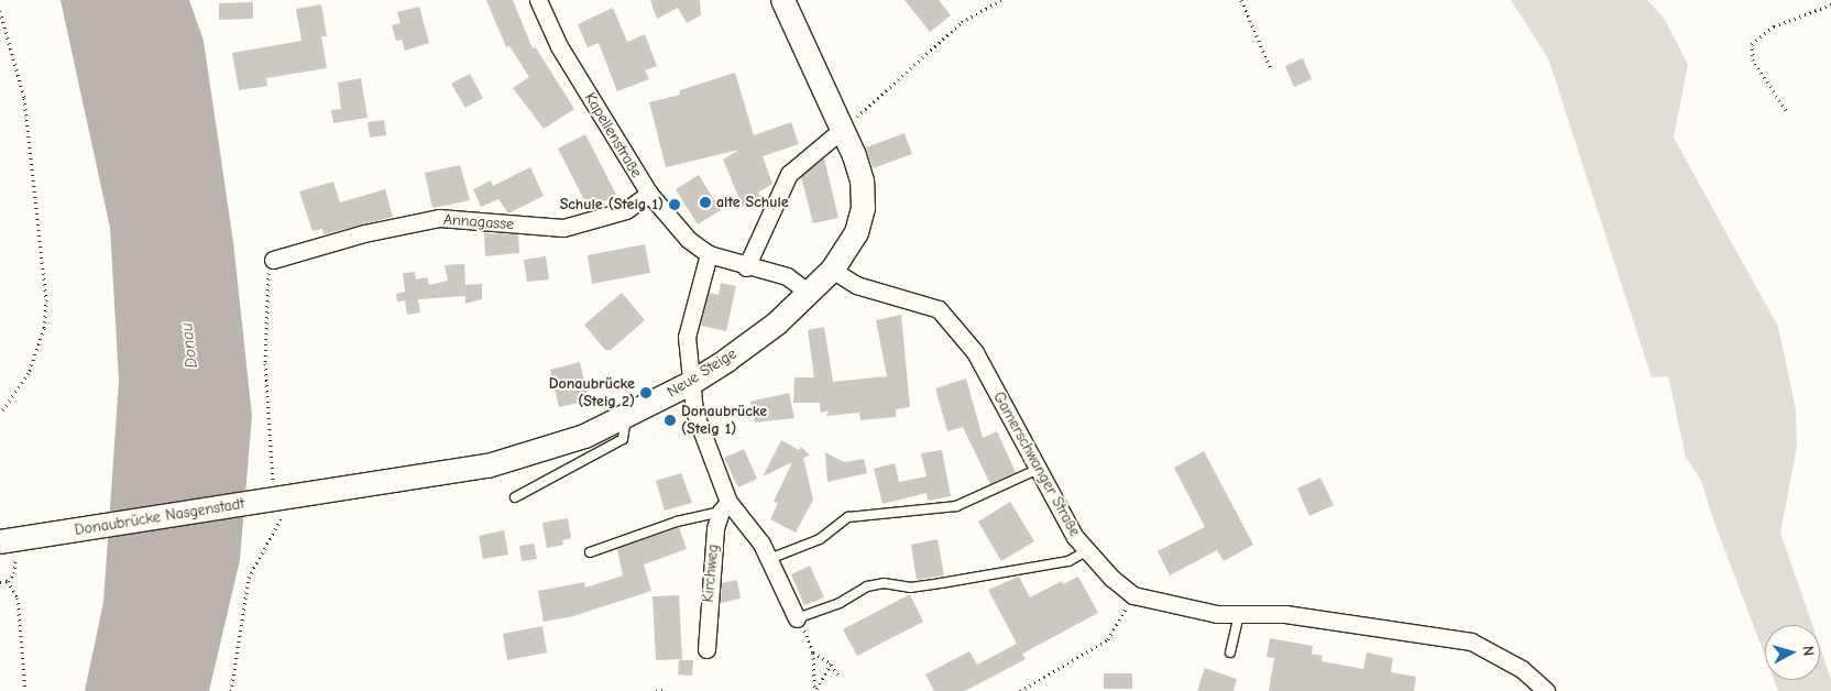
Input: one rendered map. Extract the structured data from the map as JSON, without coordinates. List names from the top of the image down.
{
  "streets": {
    "main road": ["Neue Steige", "Donaubrücke Nasgenstadt"],
    "street": [
      "Kapellenstraße",
      "Annagasse",
      "Gamerschwanger Straße",
      "Kirchweg"
    ]
  },
  "crossings": [
    ["Kapellenstraße", "Annagasse"],
    ["Kapellenstraße", "Neue Steige"],
    ["Neue Steige", "Gamerschwanger Straße"],
    ["Neue Steige", "Donaubrücke Nasgenstadt"]
  ],
  "water": ["Donau"],
  "places": [
    "alte Schule",
    "Schule (Steig 1)",
    "Donaubrücke (Steig 2)",
    "Donaubrücke (Steig 1)"
  ],
  "north": "right"
}
